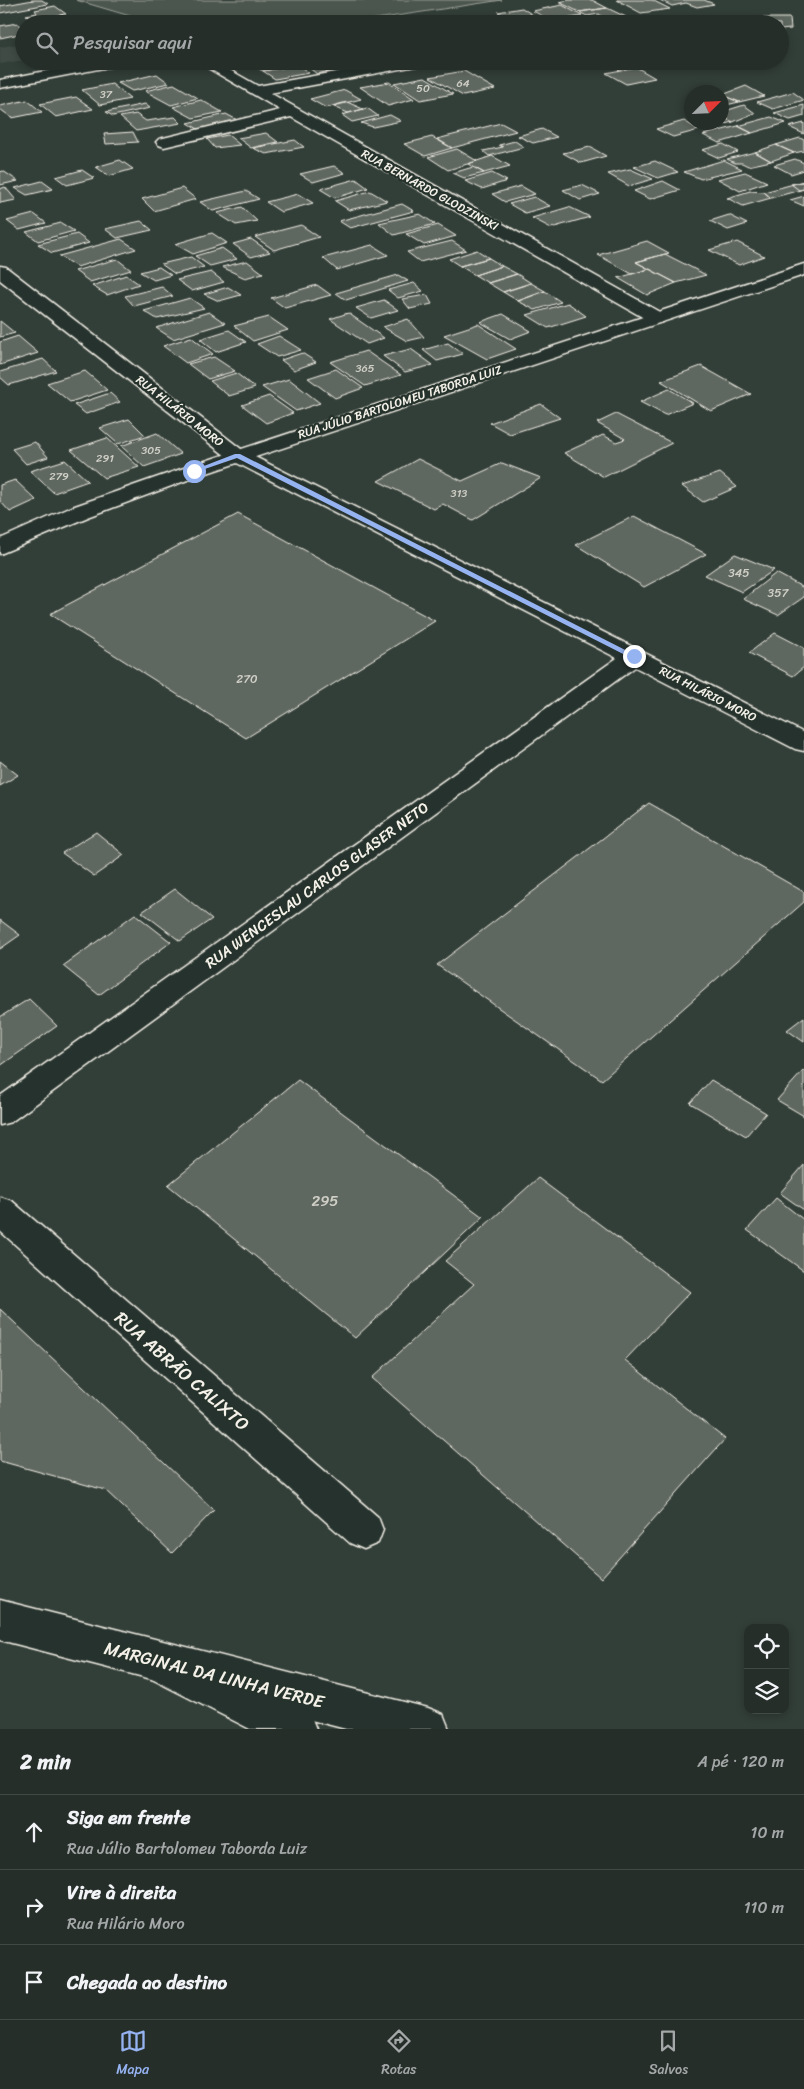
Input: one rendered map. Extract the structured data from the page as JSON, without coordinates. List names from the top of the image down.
{
  "streets": {
    "main road": [
      "RUA BERNARDO GLODZINSKI",
      "RUA JÚLIO BARTOLOMEU TABORDA LUIZ",
      "RUA HILÁRIO MORO",
      "RUA WENCESLAU CARLOS GLASER NETO",
      "RUA ABRÃO CALIXTO",
      "MARGINAL DA LINHA VERDE"
    ]
  },
  "crossings": [
    ["RUA BERNARDO GLODZINSKI", "RUA JÚLIO BARTOLOMEU TABORDA LUIZ"],
    ["RUA JÚLIO BARTOLOMEU TABORDA LUIZ", "RUA HILÁRIO MORO"],
    ["RUA HILÁRIO MORO", "RUA WENCESLAU CARLOS GLASER NETO"]
  ],
  "house_numbers": [
    "64",
    "50",
    "37",
    "365",
    "305",
    "291",
    "279",
    "313",
    "345",
    "357",
    "270",
    "295"
  ],
  "north": "top right",
  "page": {
    "search": "Pesquisar aqui",
    "heading": ["2 min", "A pé · 120 m"],
    "list": [
      ["Siga em frente", "Rua Júlio Bartolomeu Taborda Luiz", "10 m"],
      ["Vire à direita", "Rua Hilário Moro", "110 m"],
      "Chegada ao destino"
    ],
    "nav": ["Mapa", "Rotas", "Salvos"]
  }
}
